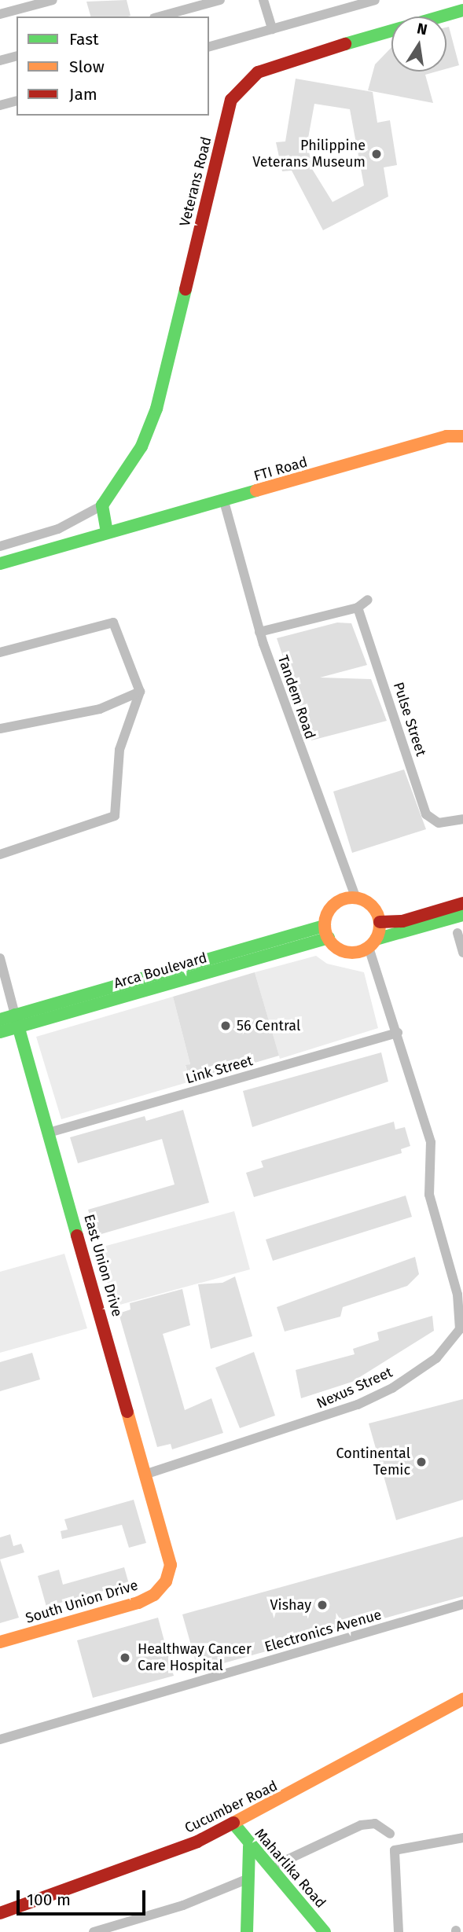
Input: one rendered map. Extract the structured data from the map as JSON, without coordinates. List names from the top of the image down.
{
  "streets": {
    "street": [
      "Veterans Road",
      "FTI Road",
      "Tandem Road",
      "Pulse Street",
      "Arca Boulevard",
      "Link Street",
      "East Union Drive",
      "Nexus Street",
      "South Union Drive",
      "Electronics Avenue",
      "Cucumber Road",
      "Maharlika Road"
    ]
  },
  "crossings": [
    ["FTI Road", "Tandem Road"],
    ["Tandem Road", "Arca Boulevard"],
    ["Tandem Road", "Nexus Street"],
    ["Arca Boulevard", "East Union Drive"],
    ["Arca Boulevard", "Nexus Street"],
    ["Link Street", "East Union Drive"],
    ["Link Street", "Nexus Street"],
    ["East Union Drive", "Nexus Street"],
    ["East Union Drive", "South Union Drive"],
    ["Cucumber Road", "Maharlika Road"]
  ],
  "places": [
    "Philippine Veterans Museum",
    "56 Central",
    "Continental Temic",
    "Vishay",
    "Healthway Cancer Care Hospital"
  ],
  "legend": ["Fast", "Slow", "Jam"],
  "scale_bar": "100 m",
  "north": "top"
}
